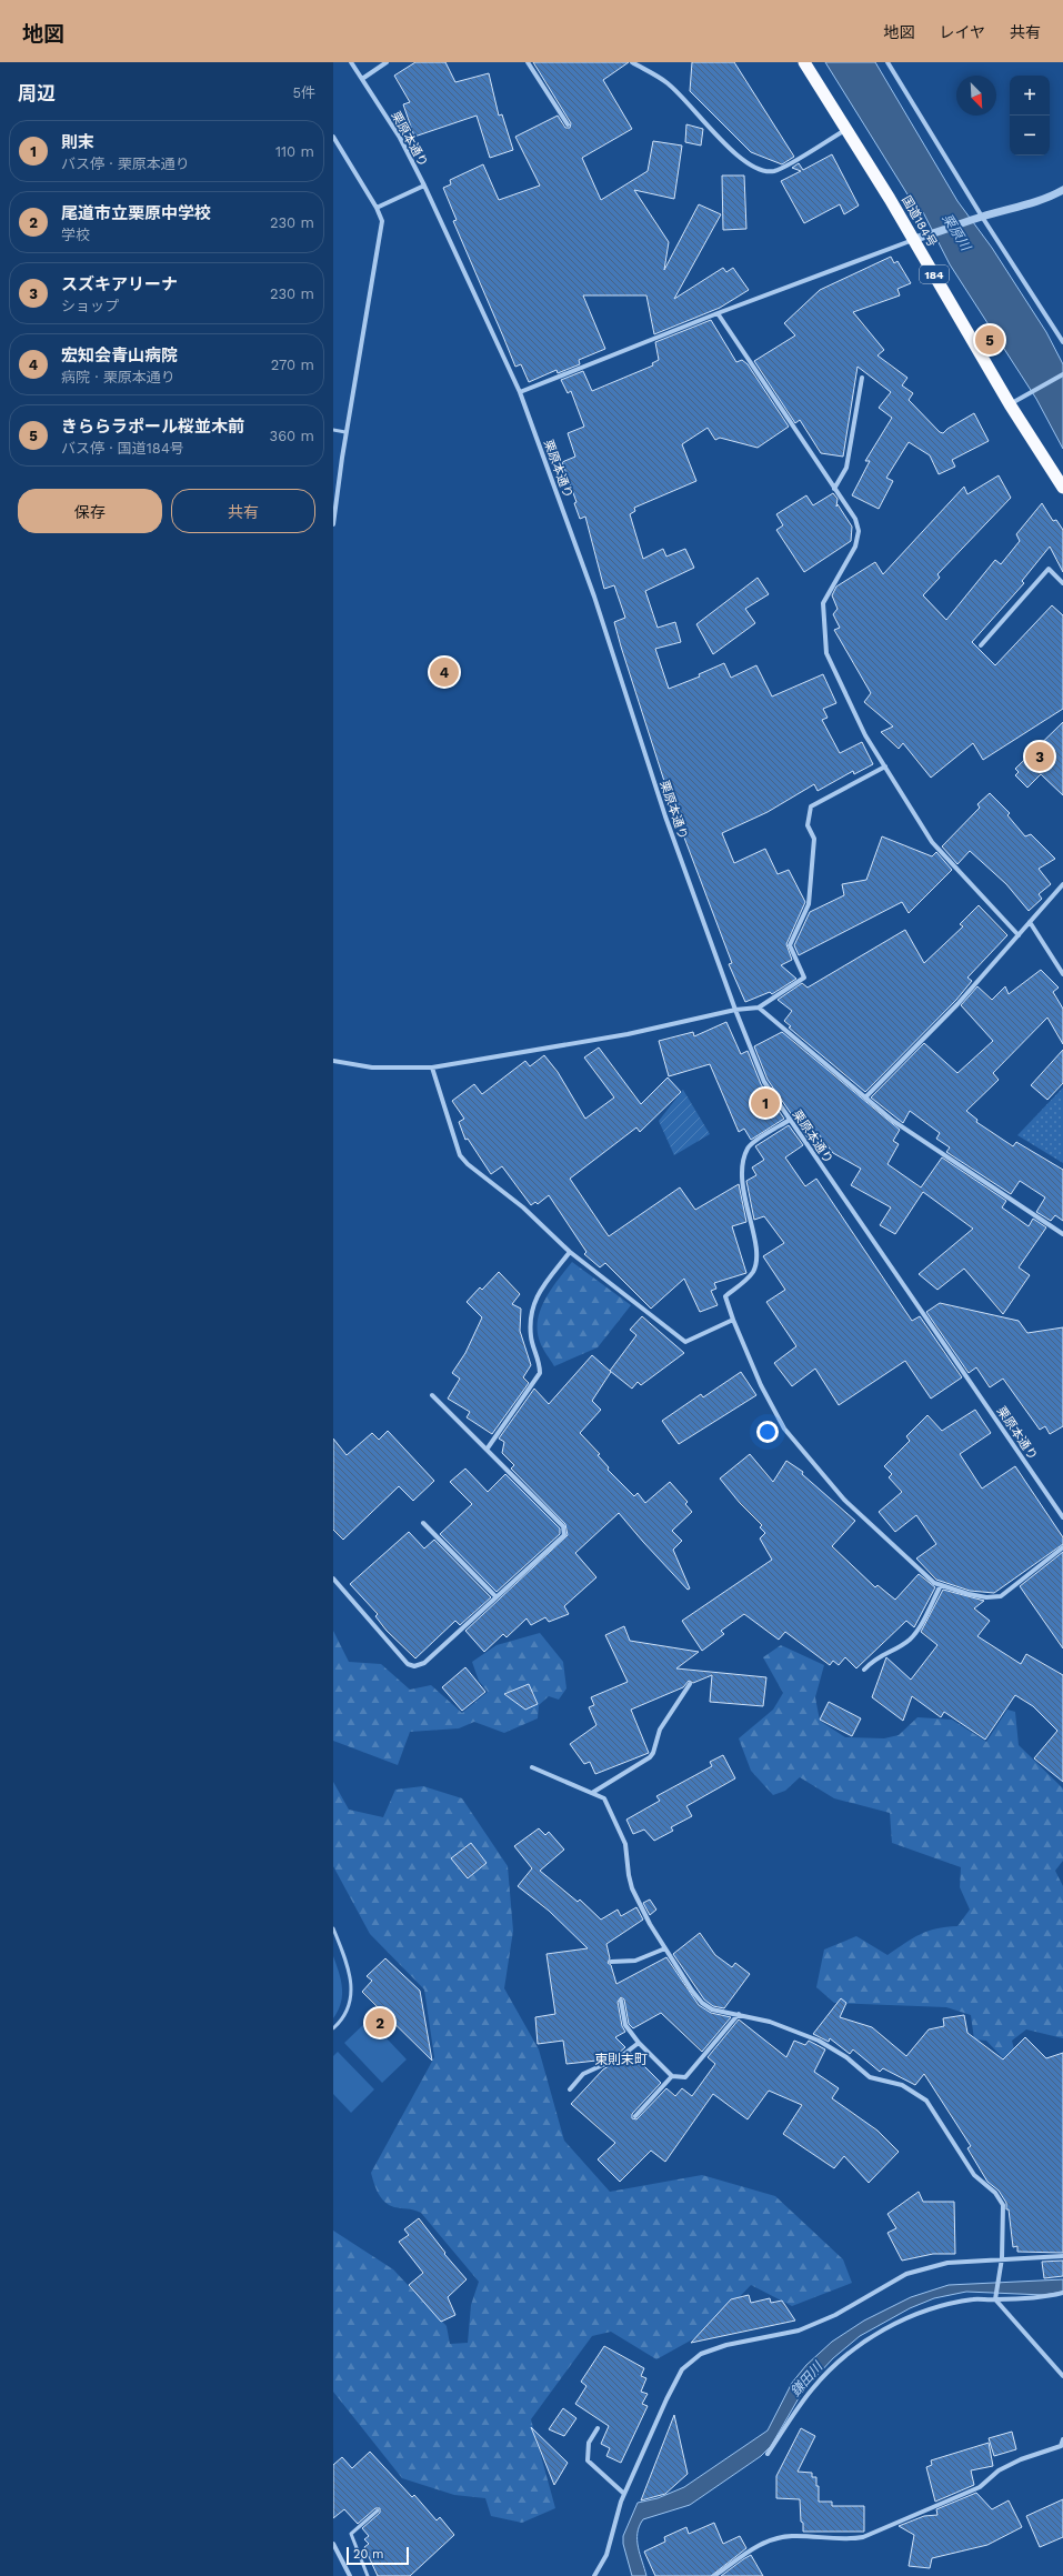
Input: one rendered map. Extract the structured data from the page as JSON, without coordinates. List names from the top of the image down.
{
  "streets": {
    "highway": ["国道184号", "184"],
    "street": ["栗原本通り"]
  },
  "districts": ["東則末町"],
  "water": ["栗原川", "鎌田川"],
  "scale_bar": "20 m",
  "north": "bottom right",
  "page": {
    "header": "地図",
    "nav": ["地図", "レイヤ", "共有"],
    "heading": ["周辺", "5件"],
    "map_buttons": ["+", "−"],
    "list": [
      {
        "mark": "1",
        "name": "則末",
        "note": "バス停 · 栗原本通り",
        "value": "110 m"
      },
      {
        "mark": "2",
        "name": "尾道市立栗原中学校",
        "note": "学校",
        "value": "230 m"
      },
      {
        "mark": "3",
        "name": "スズキアリーナ",
        "note": "ショップ",
        "value": "230 m"
      },
      {
        "mark": "4",
        "name": "宏知会青山病院",
        "note": "病院 · 栗原本通り",
        "value": "270 m"
      },
      {
        "mark": "5",
        "name": "きららラポール桜並木前",
        "note": "バス停 · 国道184号",
        "value": "360 m"
      }
    ],
    "pins": [
      "5",
      "4",
      "3",
      "1",
      "2"
    ],
    "buttons": ["保存", "共有"],
    "scale": "20 m"
  }
}
